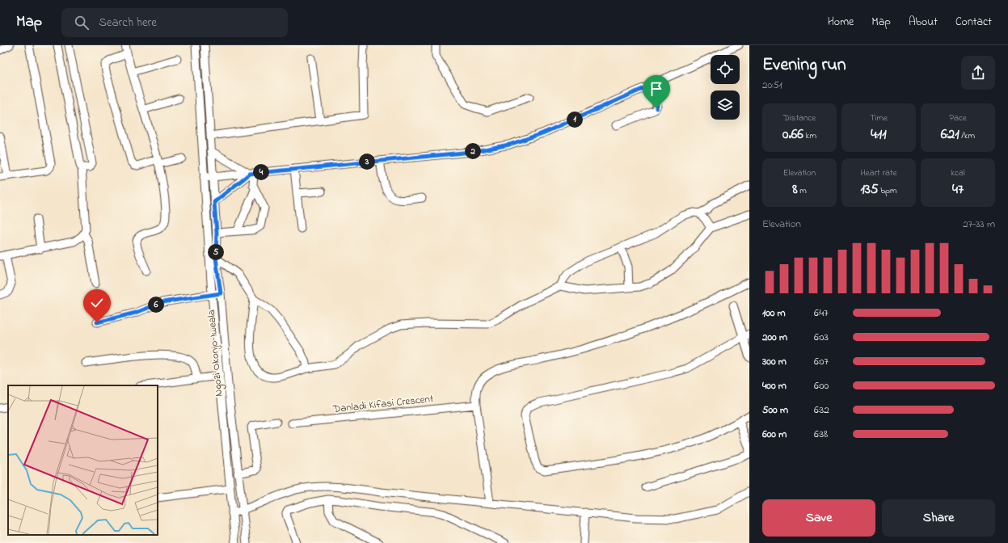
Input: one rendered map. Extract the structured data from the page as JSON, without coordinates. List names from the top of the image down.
{
  "streets": {
    "street": ["Ngozi Okonjo-Iweala", "Danladi Kifasi Crescent"]
  },
  "page": {
    "header": "Map",
    "search": "Search here",
    "nav": [
      "Home",
      "Map",
      "About",
      "Contact"
    ],
    "heading": ["Evening run", "20:51"],
    "stats": [
      ["Distance", "0.66 km"],
      ["Time", "4:11"],
      ["Pace", "6:21 /km"],
      ["Elevation", "8 m"],
      ["Heart rate", "135 bpm"],
      ["kcal", "47"]
    ],
    "pins": [
      "1",
      "2",
      "3",
      "4",
      "5",
      "6"
    ],
    "chart": ["Elevation", "27–33 m"],
    "list": [
      {
        "name": "100 m",
        "note": "6:47"
      },
      {
        "name": "200 m",
        "note": "6:03"
      },
      {
        "name": "300 m",
        "note": "6:07"
      },
      {
        "name": "400 m",
        "note": "6:00"
      },
      {
        "name": "500 m",
        "note": "6:32"
      },
      {
        "name": "600 m",
        "note": "6:38"
      }
    ],
    "buttons": ["Save", "Share"]
  }
}
